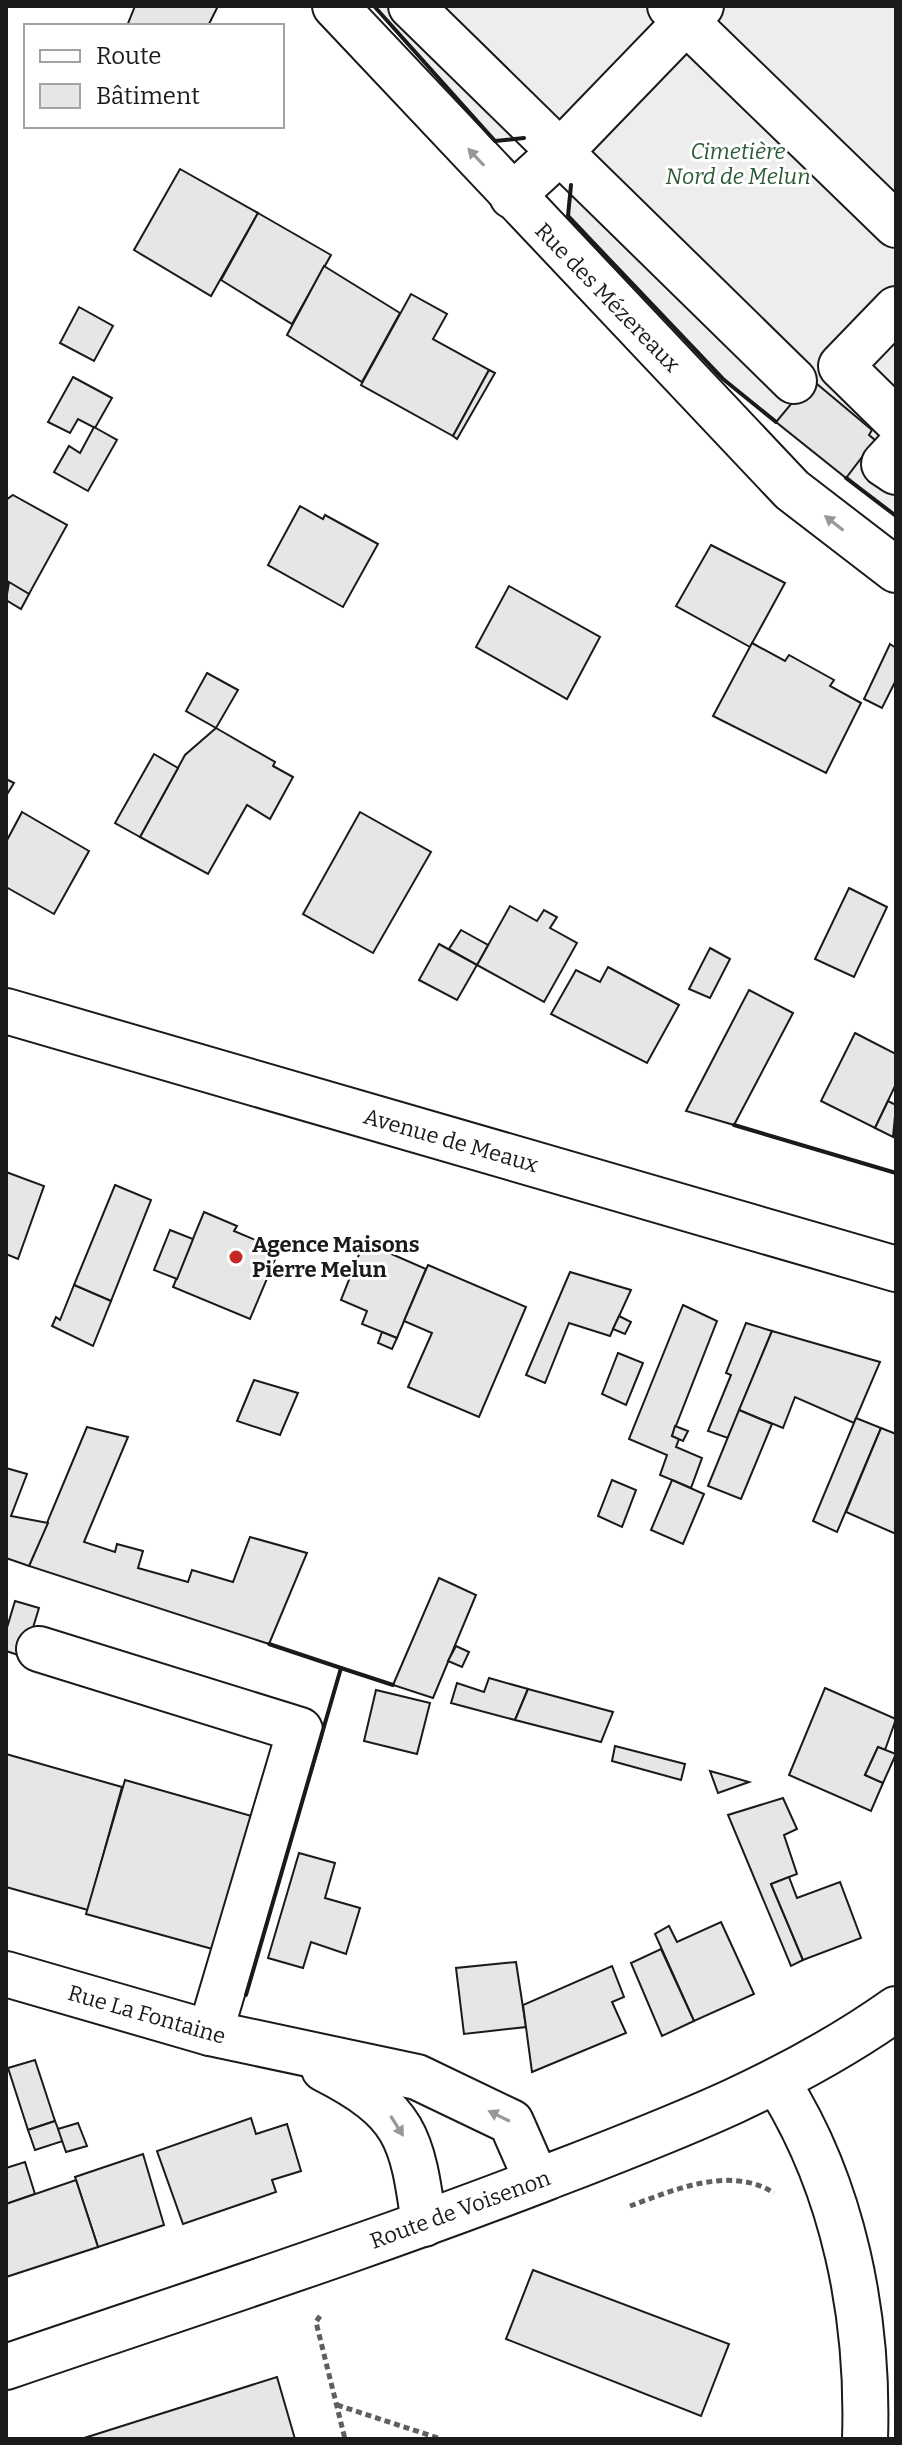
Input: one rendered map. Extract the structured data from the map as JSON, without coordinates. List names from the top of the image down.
{
  "streets": {
    "street": [
      "Rue des Mézereaux",
      "Avenue de Meaux",
      "Rue La Fontaine",
      "Route de Voisenon"
    ]
  },
  "crossings": [
    ["Rue La Fontaine", "Route de Voisenon"]
  ],
  "parks": ["Cimetière Nord de Melun"],
  "places": ["Agence Maisons Pierre Melun"],
  "legend": ["Route", "Bâtiment"]
}
